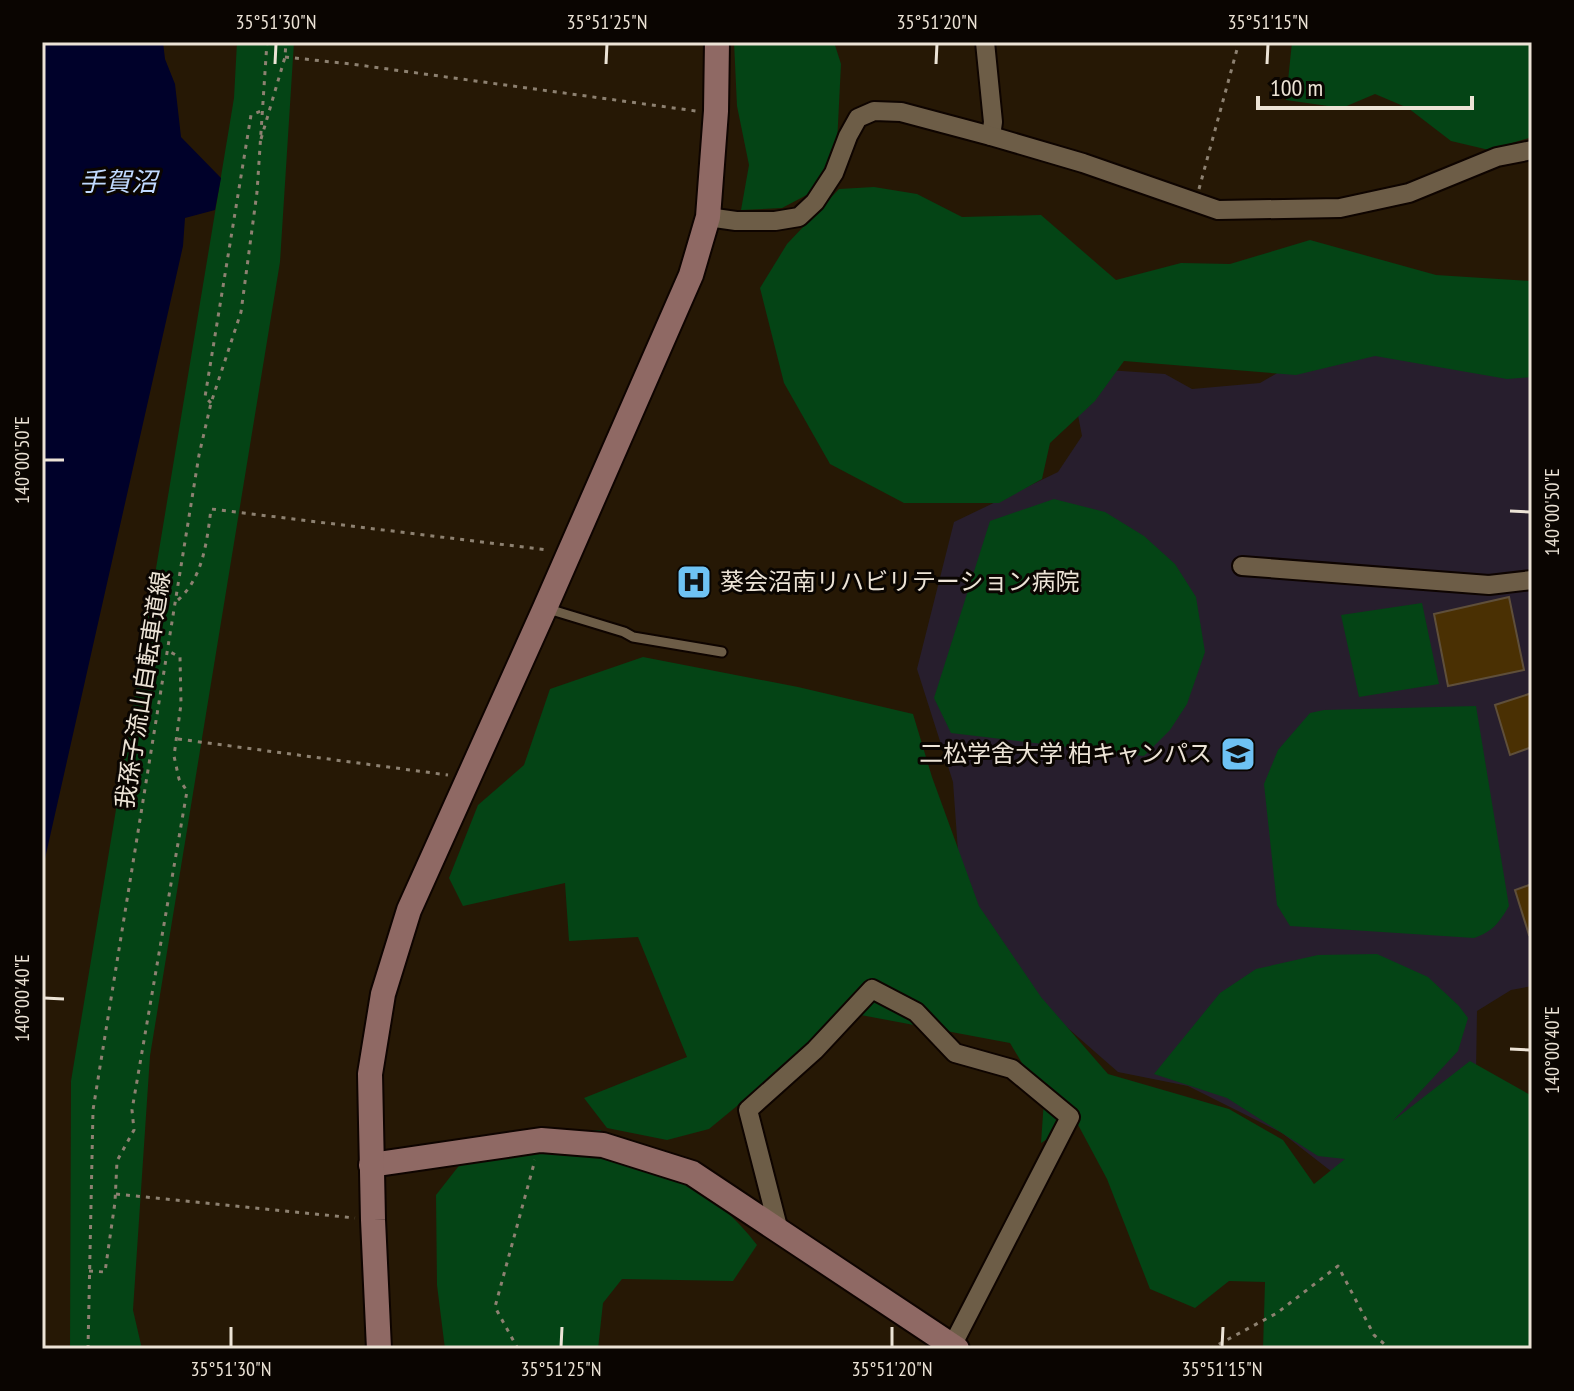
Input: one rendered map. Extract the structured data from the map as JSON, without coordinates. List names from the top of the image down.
{
  "streets": {
    "path": ["我孫子流山自転車道線"]
  },
  "water": ["手賀沼"],
  "places": {
    "hospital": ["葵会沼南リハビリテーション病院"],
    "school or university": ["二松学舍大学 柏キャンパス"]
  },
  "scale_bar": "100 m",
  "coordinates": [
    "35°51'30\"N",
    "35°51'25\"N",
    "35°51'20\"N",
    "35°51'15\"N",
    "140°00'50\"E",
    "140°00'40\"E"
  ]
}
